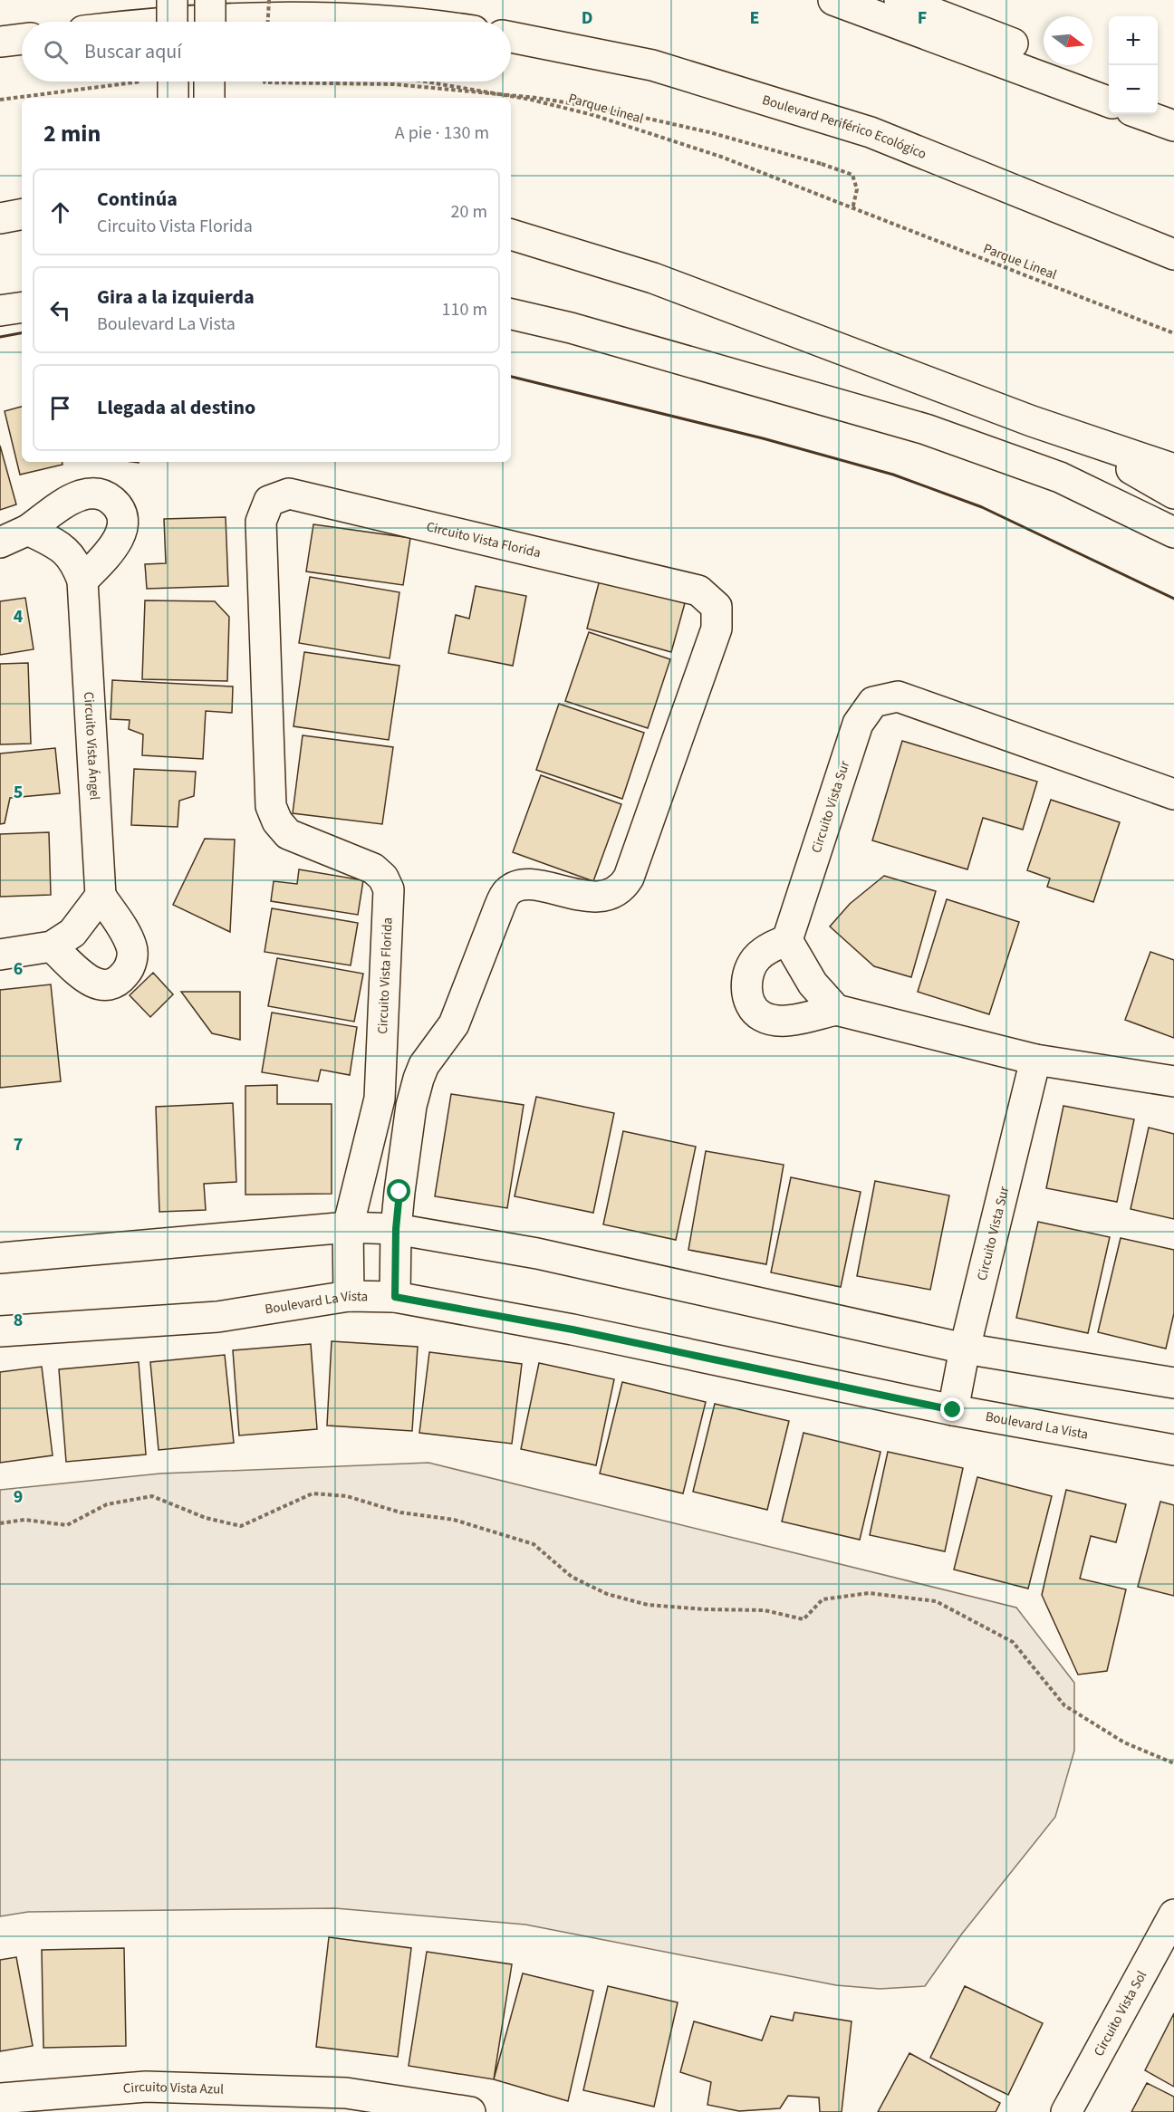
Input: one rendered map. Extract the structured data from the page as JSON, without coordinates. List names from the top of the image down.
{
  "streets": {
    "main road": [
      "Boulevard Periférico Ecológico",
      "Circuito Vista Florida",
      "Circuito Vista Ángel",
      "Circuito Vista Sur",
      "Boulevard La Vista",
      "Circuito Vista Sol",
      "Circuito Vista Azul"
    ],
    "path": ["Parque Lineal"]
  },
  "crossings": [
    ["Circuito Vista Florida", "Boulevard La Vista"],
    ["Circuito Vista Sur", "Boulevard La Vista"]
  ],
  "north": "right",
  "page": {
    "map_buttons": ["+", "−"],
    "search": "Buscar aquí",
    "heading": ["2 min", "A pie · 130 m"],
    "list": [
      ["Continúa", "Circuito Vista Florida", "20 m"],
      ["Gira a la izquierda", "Boulevard La Vista", "110 m"],
      "Llegada al destino"
    ]
  },
  "grid": {
    "columns": ["D", "E", "F"],
    "rows": [
      "4",
      "5",
      "6",
      "7",
      "8",
      "9"
    ]
  }
}
